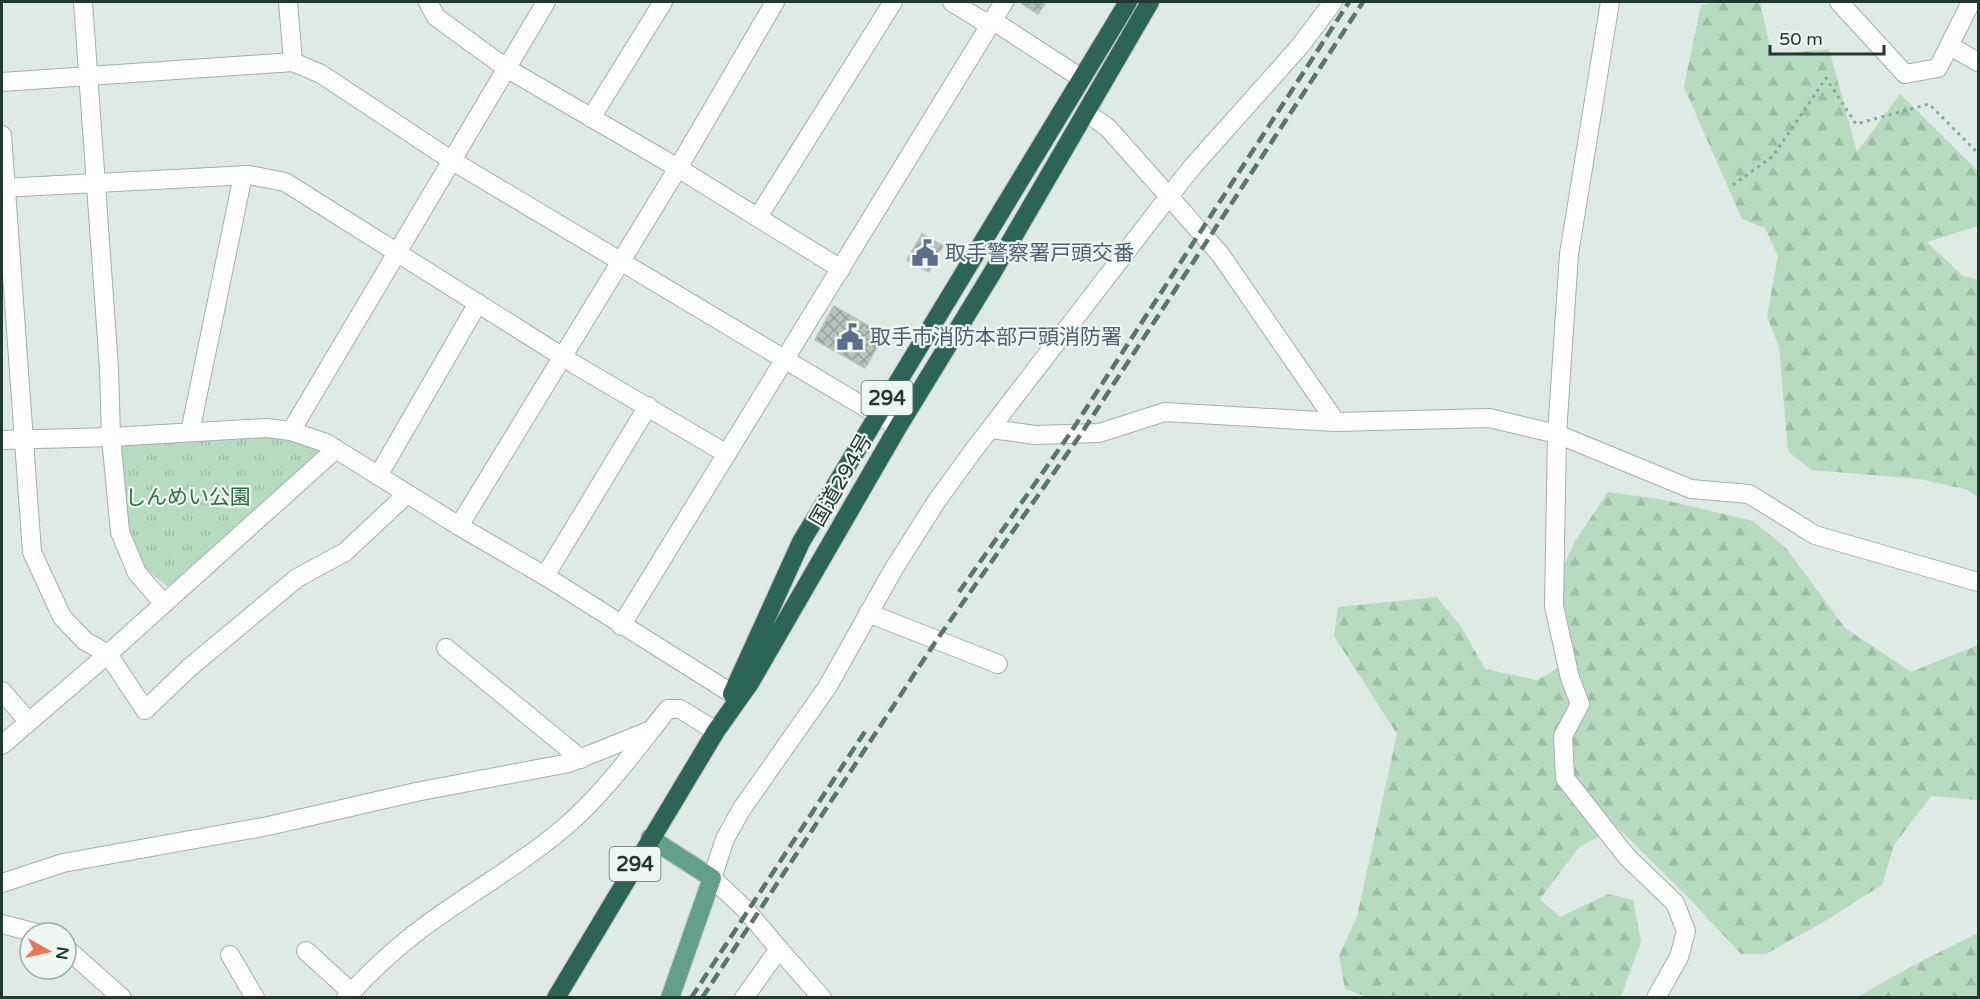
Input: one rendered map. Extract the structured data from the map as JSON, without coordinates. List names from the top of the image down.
{
  "streets": {
    "highway": ["294", "国道294号"]
  },
  "parks": ["しんめい公園"],
  "places": {
    "public building": ["取手警察署戸頭交番", "取手市消防本部戸頭消防署"]
  },
  "scale_bar": "50 m",
  "north": "right"
}
